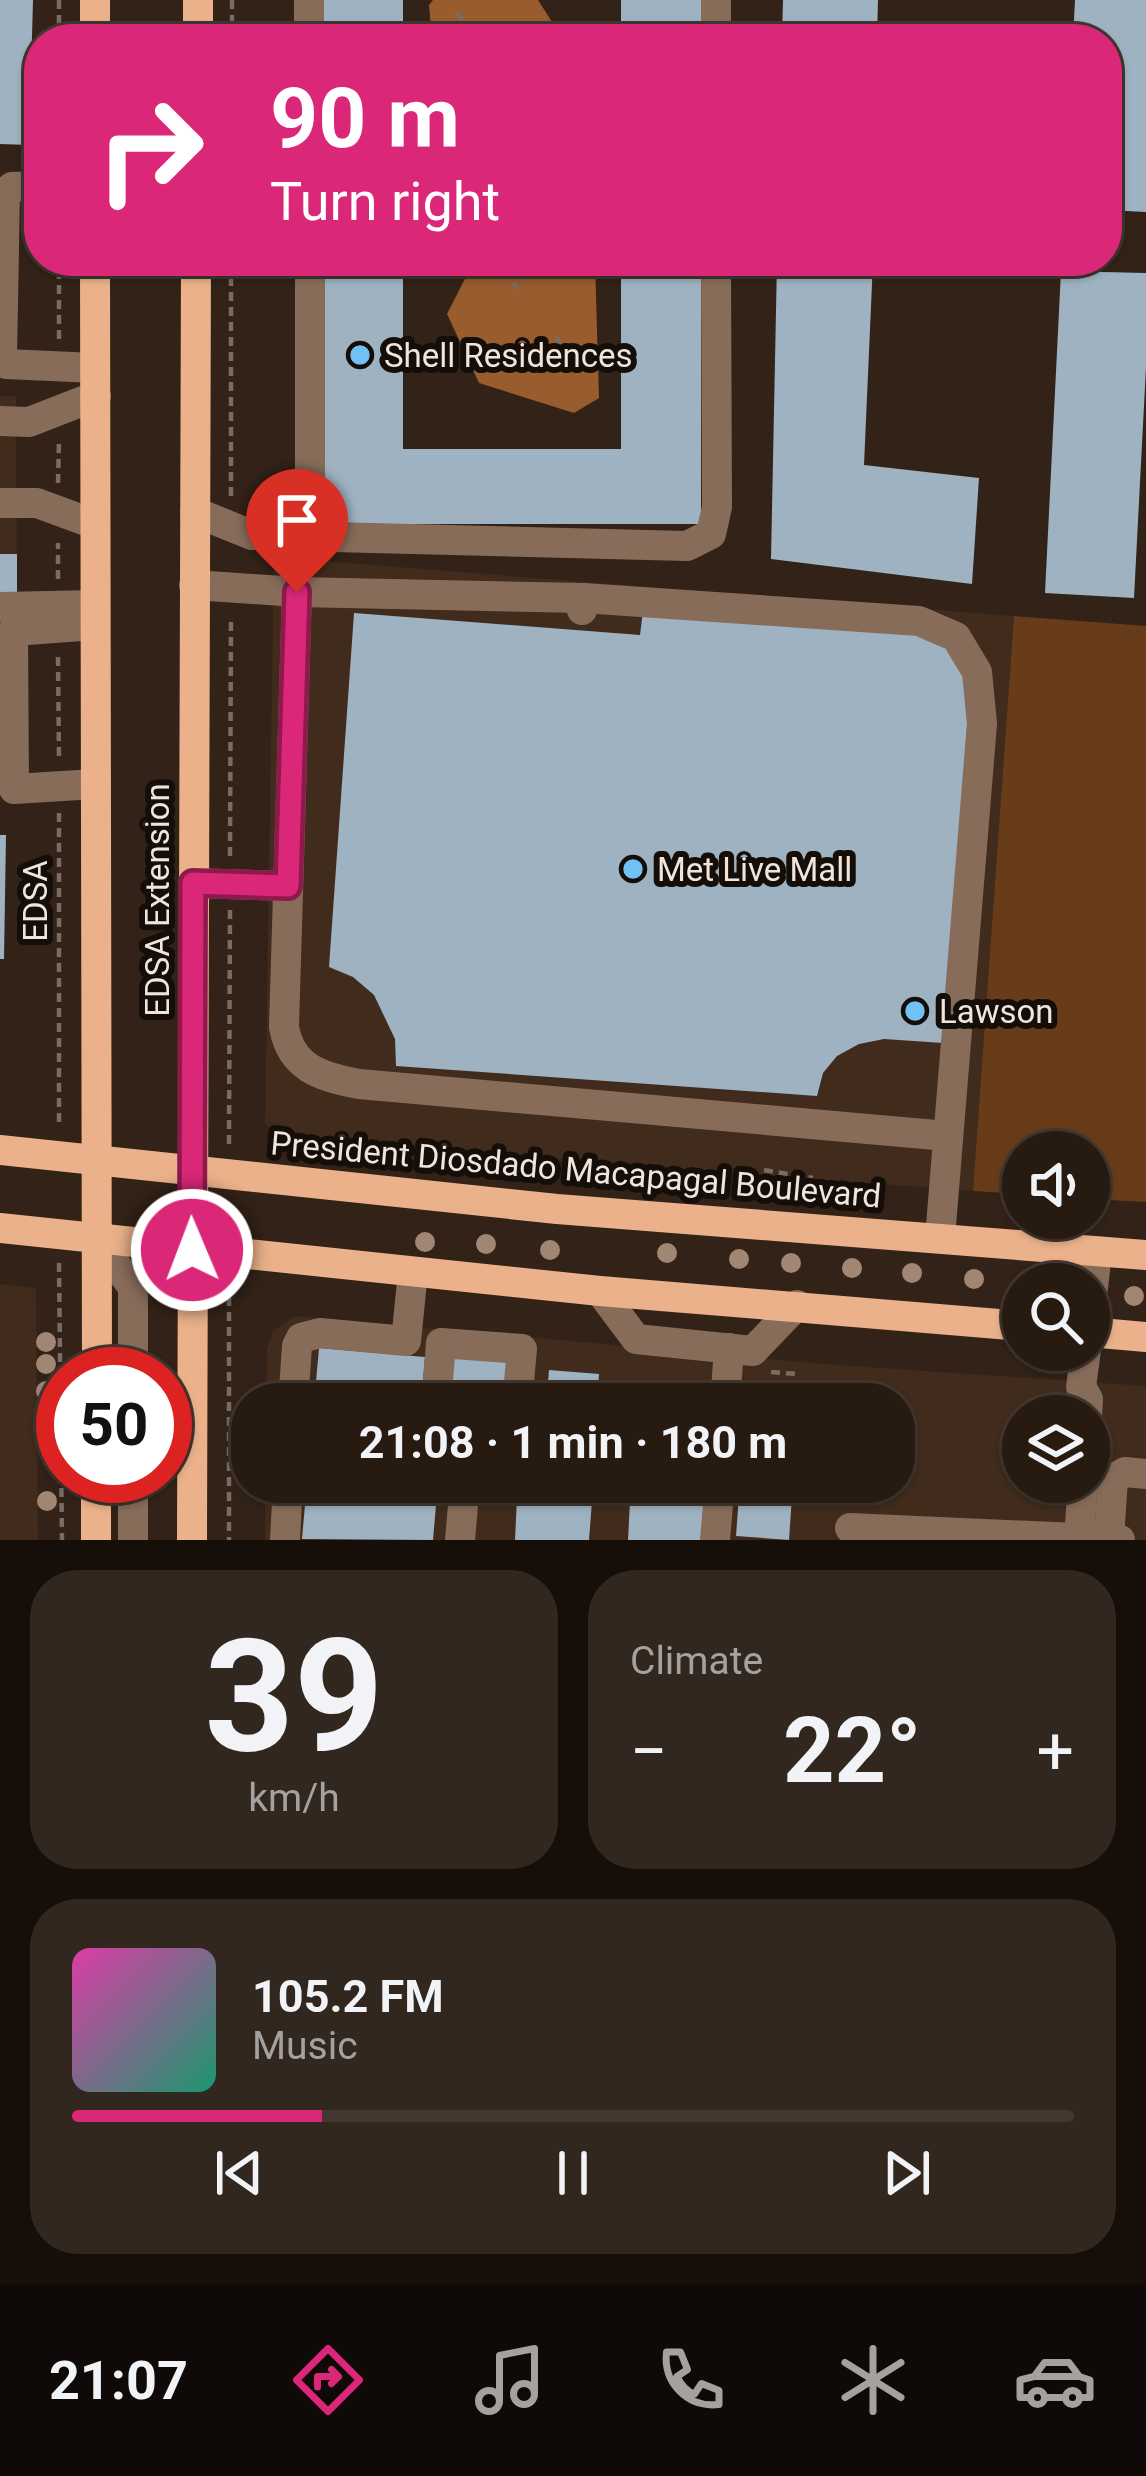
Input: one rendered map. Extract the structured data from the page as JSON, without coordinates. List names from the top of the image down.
{
  "streets": {
    "main road": ["EDSA Extension", "President Diosdado Macapagal Boulevard"],
    "path": ["EDSA"]
  },
  "crossings": [
    ["EDSA Extension", "President Diosdado Macapagal Boulevard"],
    ["EDSA", "President Diosdado Macapagal Boulevard"]
  ],
  "places": ["Shell Residences", "Met Live Mall", "Lawson"],
  "page": {
    "turn": ["90 m", "Turn right"],
    "limit": "50",
    "trip": "21:08 · 1 min · 180 m",
    "tile": [
      ["39", "km/h"],
      "Climate"
    ],
    "heat": ["−", "22°", "+"],
    "song": ["105.2 FM", "Music"],
    "tabs": "21:07"
  }
}
